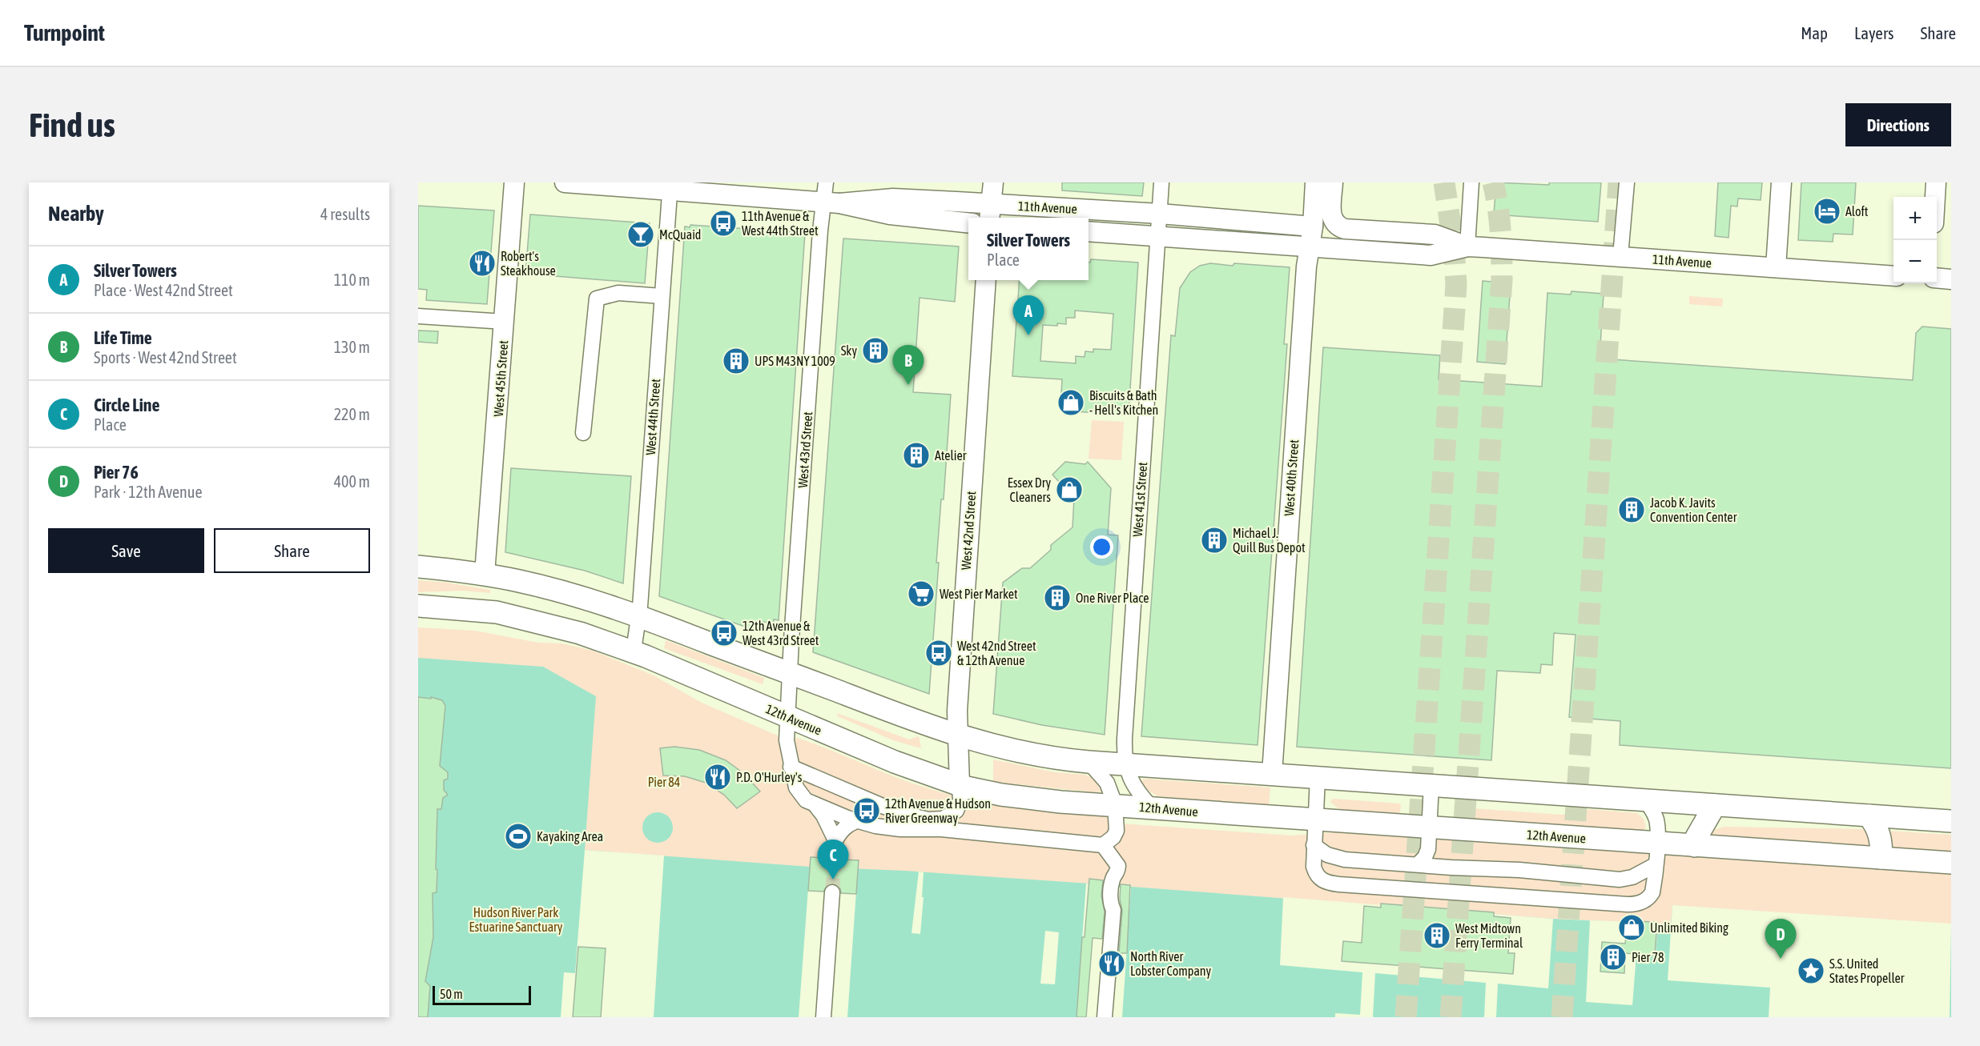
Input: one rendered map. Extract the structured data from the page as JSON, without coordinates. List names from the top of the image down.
{
  "streets": {
    "highway": ["12th Avenue"],
    "main road": [
      "11th Avenue",
      "West 45th Street",
      "West 40th Street",
      "West 42nd Street"
    ],
    "street": ["West 44th Street", "West 43rd Street", "West 41st Street"]
  },
  "crossings": [
    ["11th Avenue", "West 44th Street"],
    ["11th Avenue", "West 43rd Street"],
    ["11th Avenue", "West 40th Street"],
    ["11th Avenue", "West 41st Street"],
    ["West 44th Street", "12th Avenue"],
    ["West 43rd Street", "12th Avenue"],
    ["West 41st Street", "12th Avenue"],
    ["West 42nd Street", "12th Avenue"]
  ],
  "parks": ["Pier 84", "Hudson River Park Estuarine Sanctuary"],
  "places": {
    "hotel": ["Aloft"],
    "bus stop": [
      "11th Avenue & West 44th Street",
      "12th Avenue & West 43rd Street",
      "West 42nd Street & 12th Avenue",
      "12th Avenue & Hudson River Greenway"
    ],
    "bar": ["McQuaid"],
    "restaurant": ["Robert's Steakhouse", "P.D. O'Hurley's", "North River Lobster Company"],
    "building": [
      "Sky",
      "UPS M43NY 1009",
      "Atelier",
      "Jacob K. Javits Convention Center",
      "Michael J. Quill Bus Depot",
      "One River Place",
      "West Midtown Ferry Terminal",
      "Pier 78"
    ],
    "shop": ["Biscuits & Bath - Hell's Kitchen", "Essex Dry Cleaners", "Unlimited Biking"],
    "supermarket": ["West Pier Market"],
    "sports": ["Kayaking Area"],
    "place": ["S.S. United States Propeller"]
  },
  "scale_bar": "50 m",
  "page": {
    "header": "Turnpoint",
    "nav": ["Map", "Layers", "Share"],
    "buttons": [
      "Directions",
      ["Save", "Share"]
    ],
    "title": "Find us",
    "heading": ["Nearby", "4 results"],
    "map_buttons": ["+", "−"],
    "popup": ["Silver Towers", "Place"],
    "list": [
      {
        "mark": "A",
        "name": "Silver Towers",
        "note": "Place · West 42nd Street",
        "value": "110 m"
      },
      {
        "mark": "B",
        "name": "Life Time",
        "note": "Sports · West 42nd Street",
        "value": "130 m"
      },
      {
        "mark": "C",
        "name": "Circle Line",
        "note": "Place",
        "value": "220 m"
      },
      {
        "mark": "D",
        "name": "Pier 76",
        "note": "Park · 12th Avenue",
        "value": "400 m"
      }
    ],
    "pins": [
      "A",
      "B",
      "C",
      "D"
    ],
    "scale": "50 m"
  }
}
